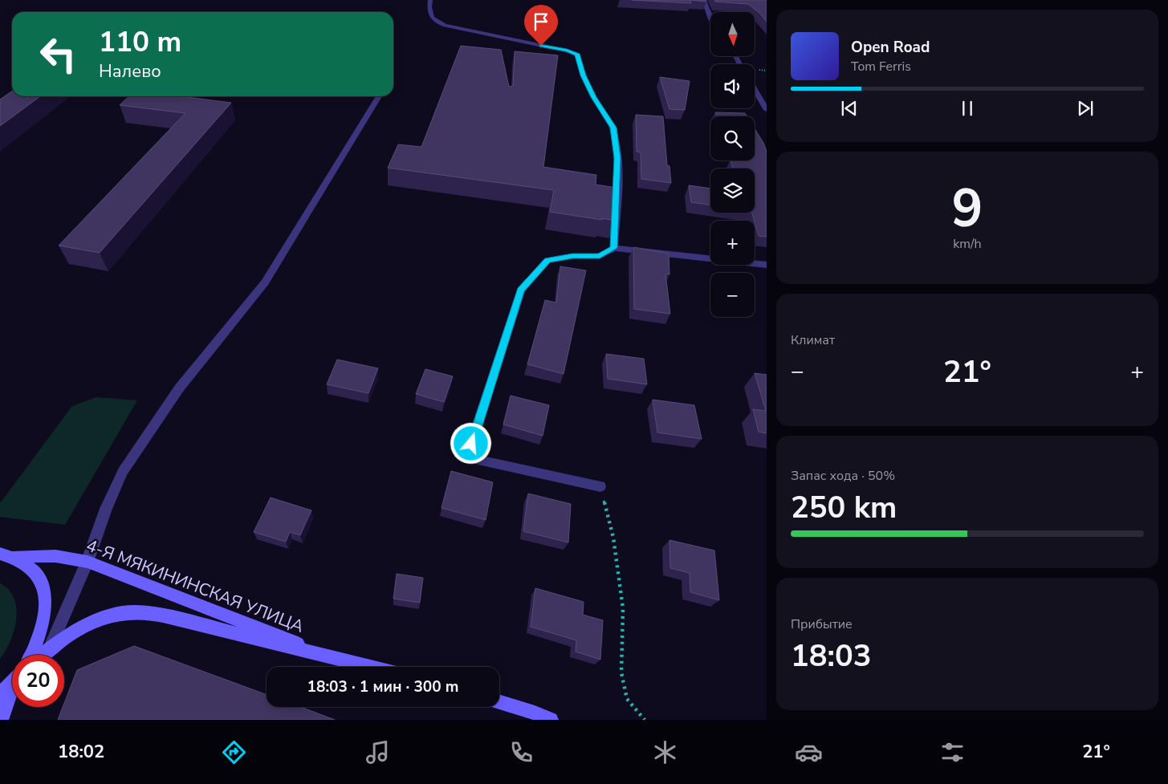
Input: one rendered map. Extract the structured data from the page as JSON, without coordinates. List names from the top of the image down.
{
  "streets": {
    "street": ["4-Я МЯКИНИНСКАЯ УЛИЦА"]
  },
  "north": "bottom",
  "page": {
    "map_buttons": ["+", "−"],
    "turn": ["110 m", "Налево"],
    "song": ["Open Road", "Tom Ferris"],
    "tile": [
      ["9", "km/h"],
      "Климат",
      ["Запас хода · 50%", "250 km"],
      ["Прибытие", "18:03"]
    ],
    "heat": ["−", "21°", "+"],
    "limit": "20",
    "trip": "18:03 · 1 мин · 300 m",
    "tabs": ["18:02", "21°"]
  }
}
